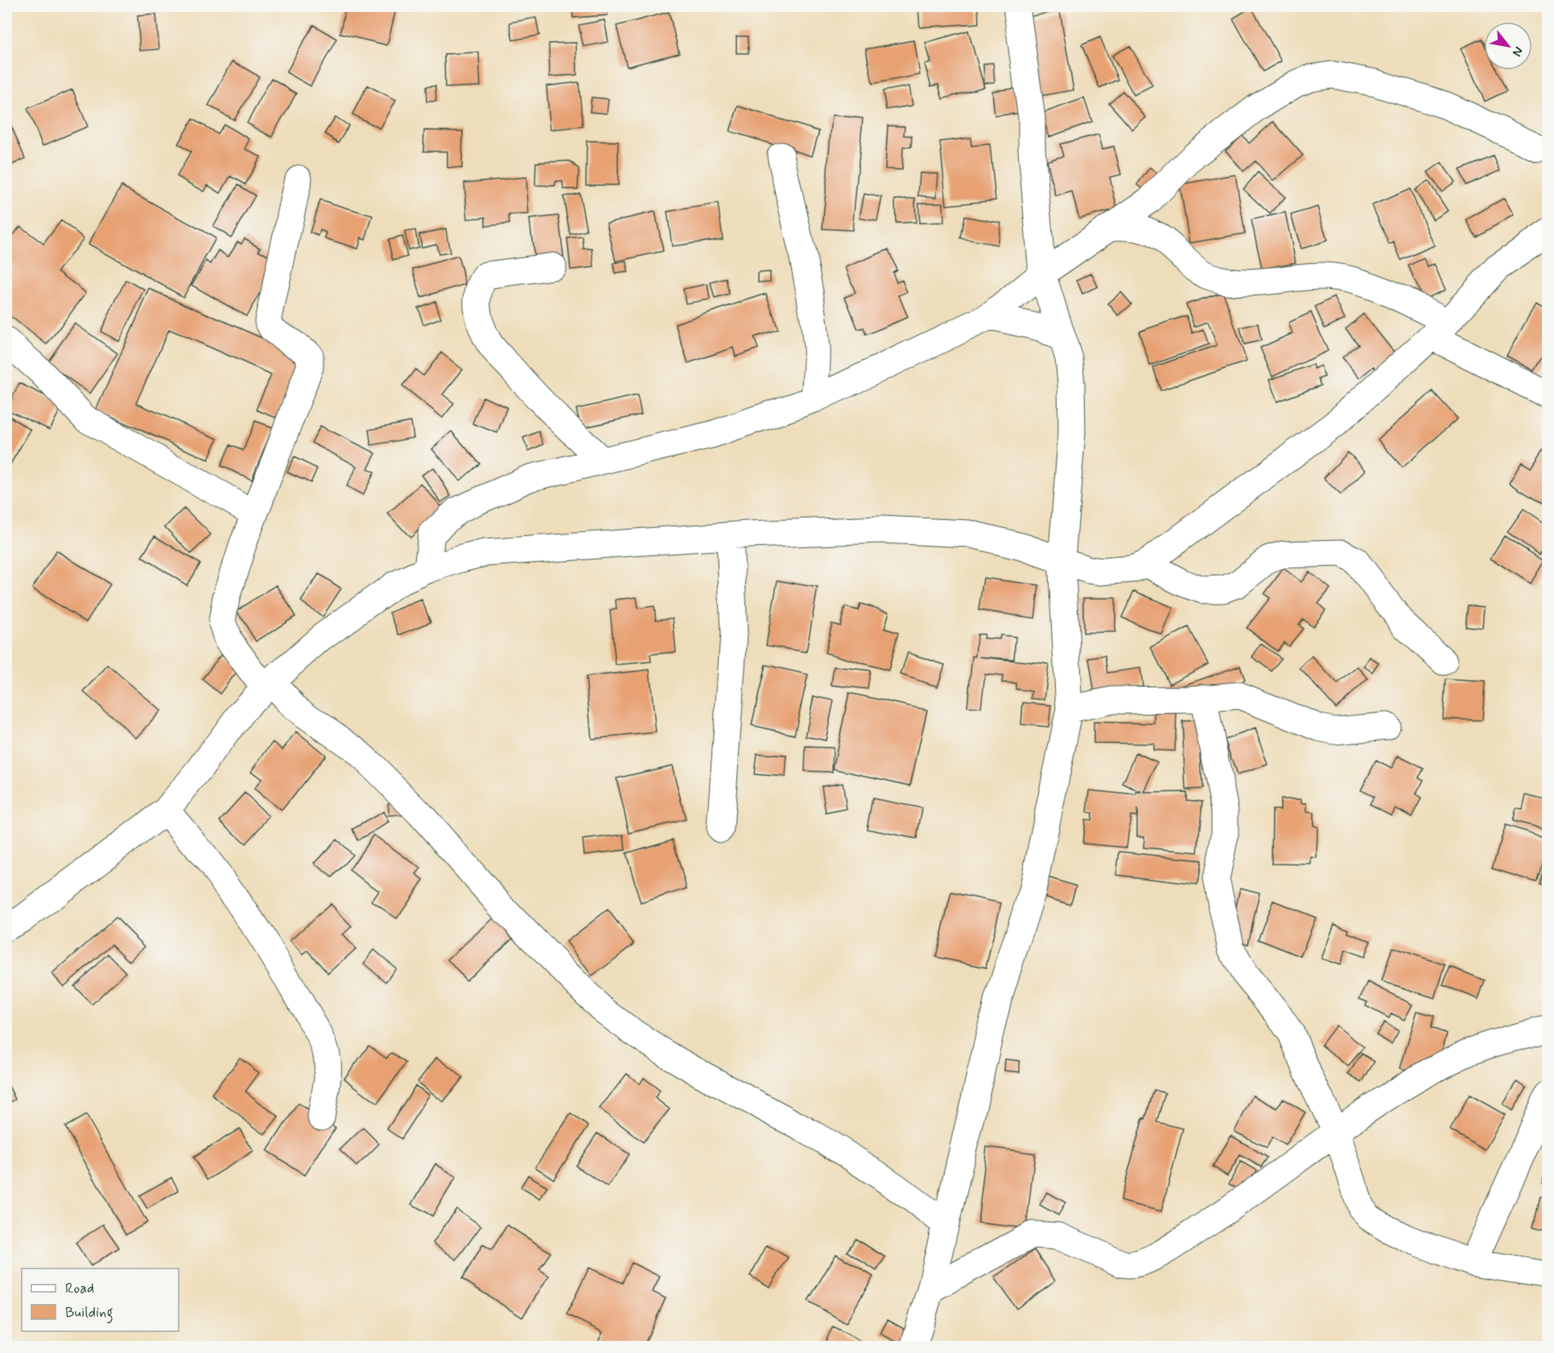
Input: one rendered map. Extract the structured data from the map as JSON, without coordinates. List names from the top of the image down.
{
  "legend": ["Road", "Building"],
  "north": "bottom right"
}
